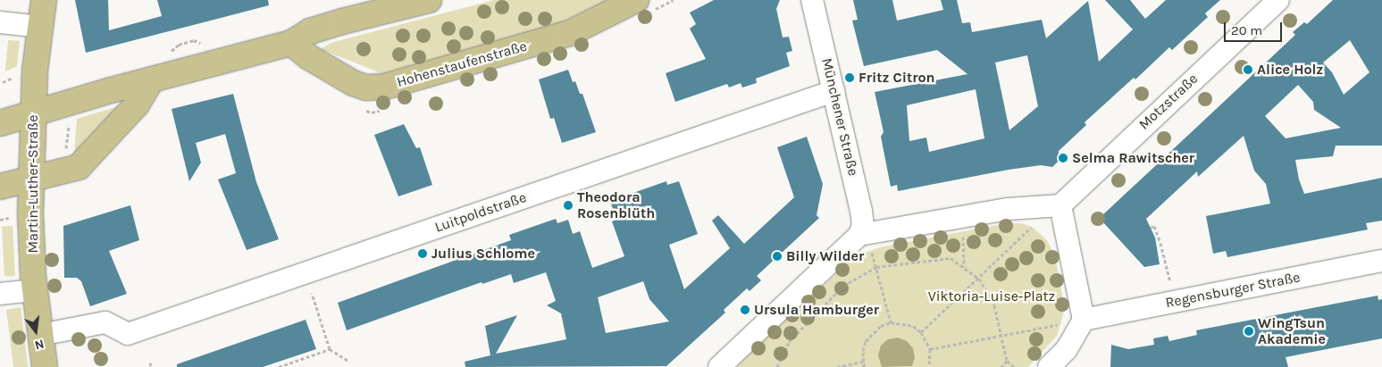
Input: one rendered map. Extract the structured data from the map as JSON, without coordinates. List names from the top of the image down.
{
  "streets": {
    "main road": ["Hohenstaufenstraße", "Martin-Luther-Straße"],
    "street": [
      "Motzstraße",
      "Münchener Straße",
      "Luitpoldstraße",
      "Regensburger Straße"
    ]
  },
  "crossings": [
    ["Münchener Straße", "Luitpoldstraße"],
    ["Martin-Luther-Straße", "Luitpoldstraße"]
  ],
  "parks": ["Viktoria-Luise-Platz"],
  "places": [
    "Alice Holz",
    "Fritz Citron",
    "Selma Rawitscher",
    "Theodora Rosenblüth",
    "Julius Schlome",
    "Billy Wilder",
    "Ursula Hamburger",
    "WingTsun Akademie"
  ],
  "scale_bar": "20 m",
  "north": "bottom"
}
